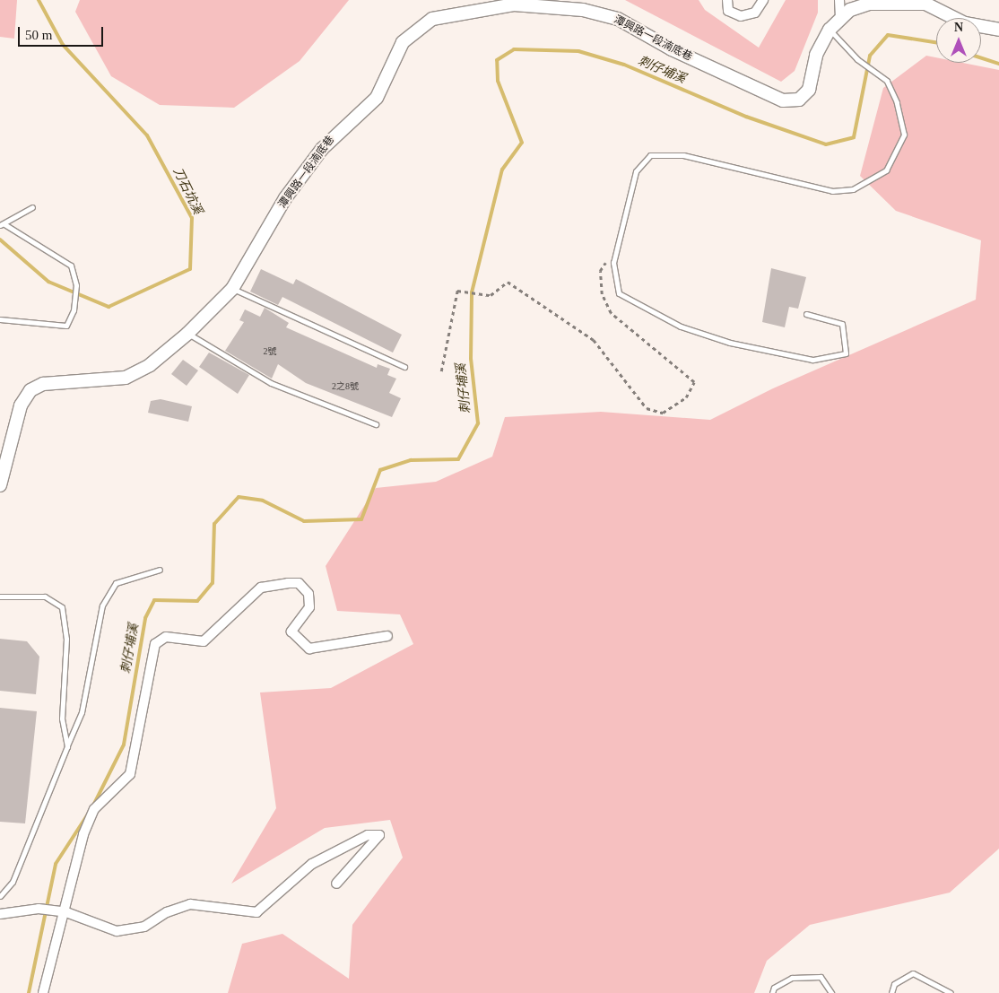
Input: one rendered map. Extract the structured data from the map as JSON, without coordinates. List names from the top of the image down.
{
  "streets": {
    "street": ["潭興路一段湳底巷"]
  },
  "water": ["刺仔埔溪", "刀石坑溪"],
  "house_numbers": ["2號", "2之8號"],
  "scale_bar": "50 m",
  "north": "top"
}
